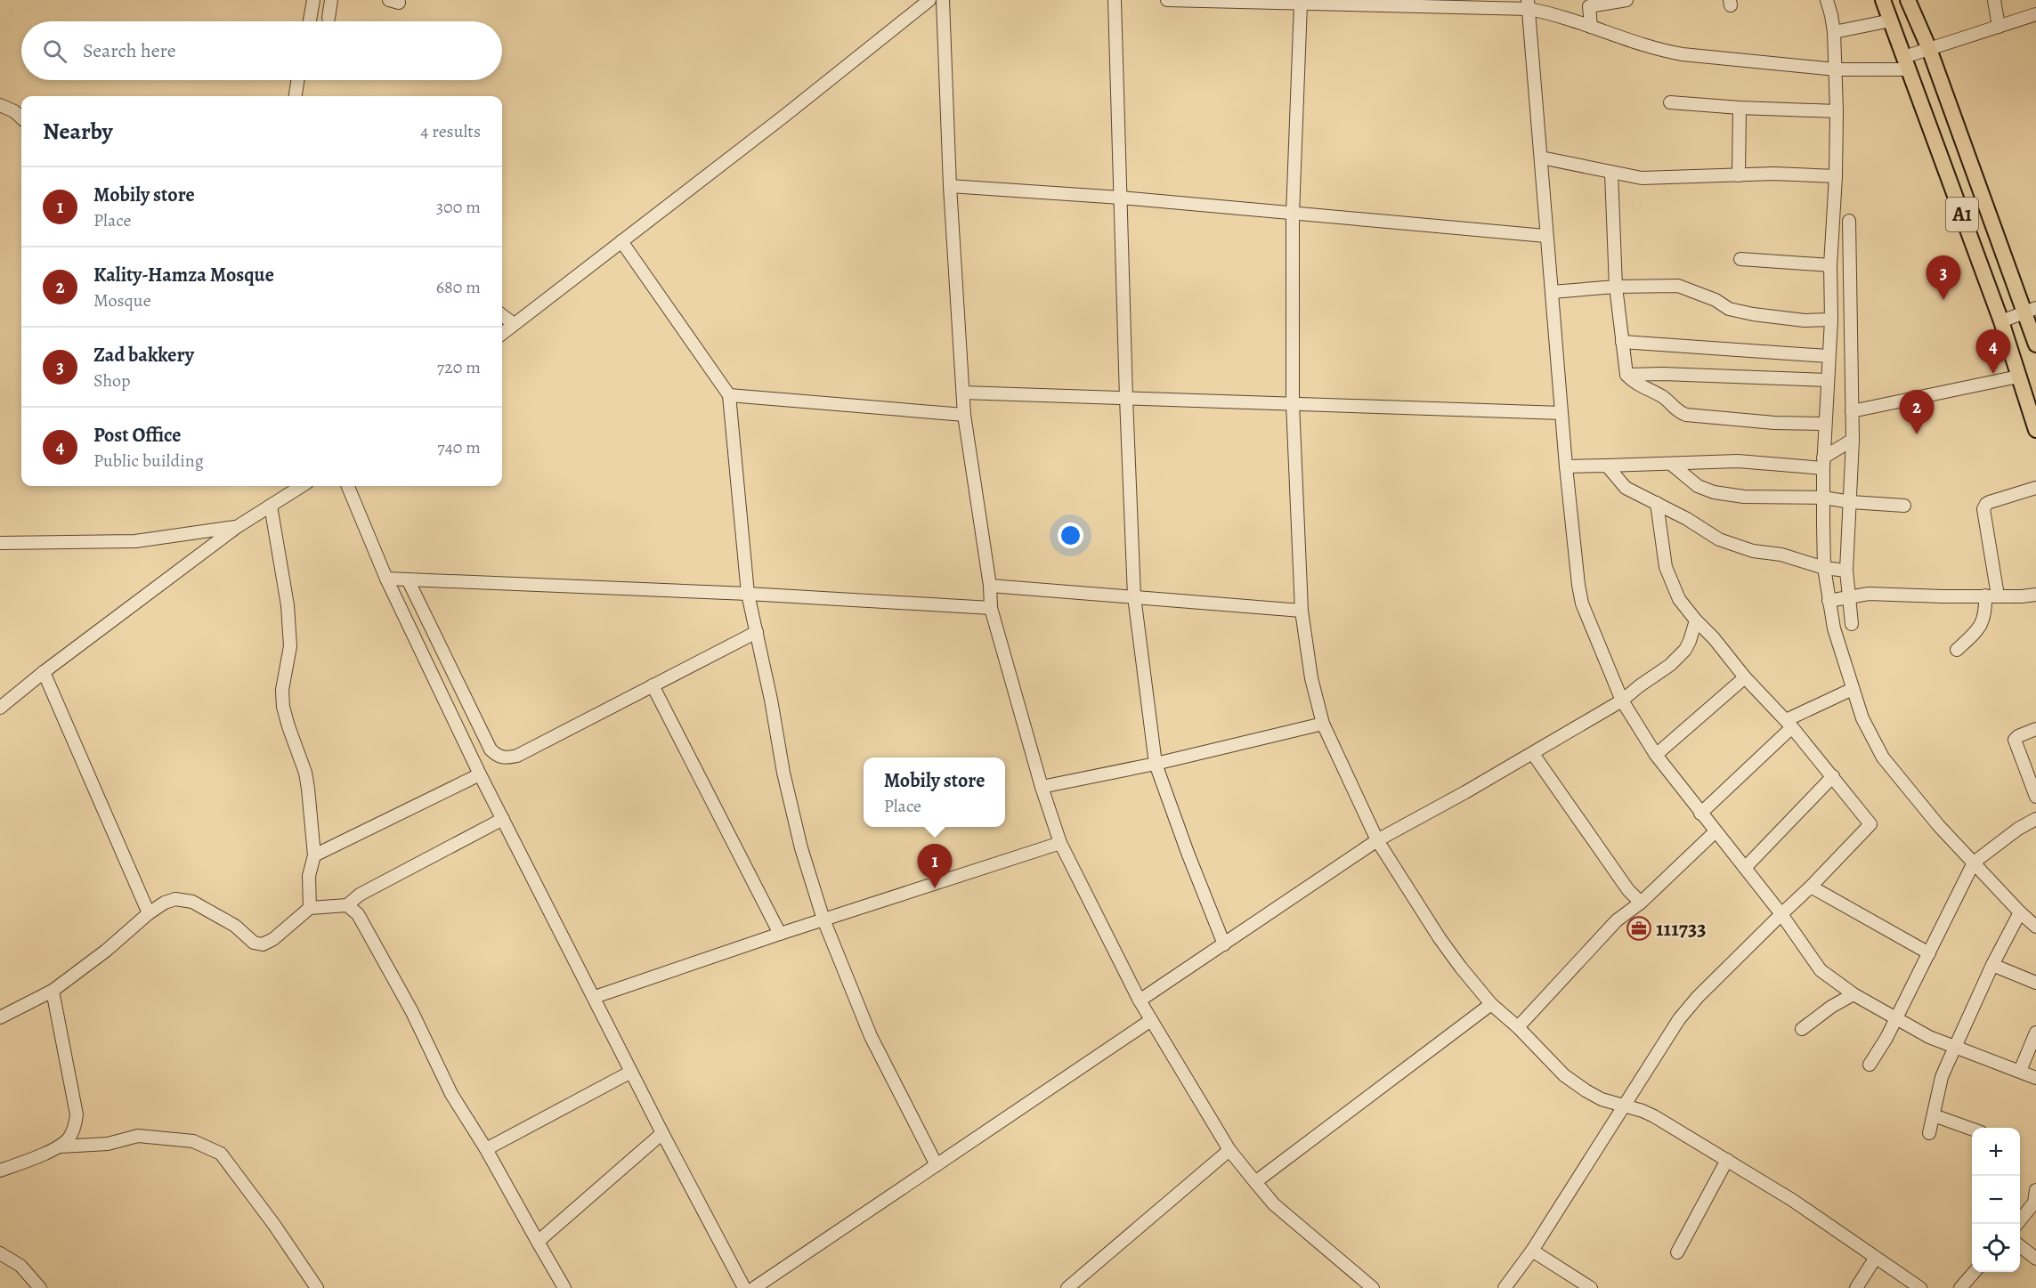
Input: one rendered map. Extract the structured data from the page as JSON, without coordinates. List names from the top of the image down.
{
  "streets": {
    "main road": ["A1"]
  },
  "places": {
    "office": ["111733"]
  },
  "page": {
    "search": "Search here",
    "heading": ["Nearby", "4 results"],
    "list": [
      {
        "mark": "1",
        "name": "Mobily store",
        "note": "Place",
        "value": "300 m"
      },
      {
        "mark": "2",
        "name": "Kality-Hamza Mosque",
        "note": "Mosque",
        "value": "680 m"
      },
      {
        "mark": "3",
        "name": "Zad bakkery",
        "note": "Shop",
        "value": "720 m"
      },
      {
        "mark": "4",
        "name": "Post Office",
        "note": "Public building",
        "value": "740 m"
      }
    ],
    "pins": [
      "3",
      "4",
      "2",
      "1"
    ],
    "popup": ["Mobily store", "Place"],
    "map_buttons": ["+", "−"]
  }
}
